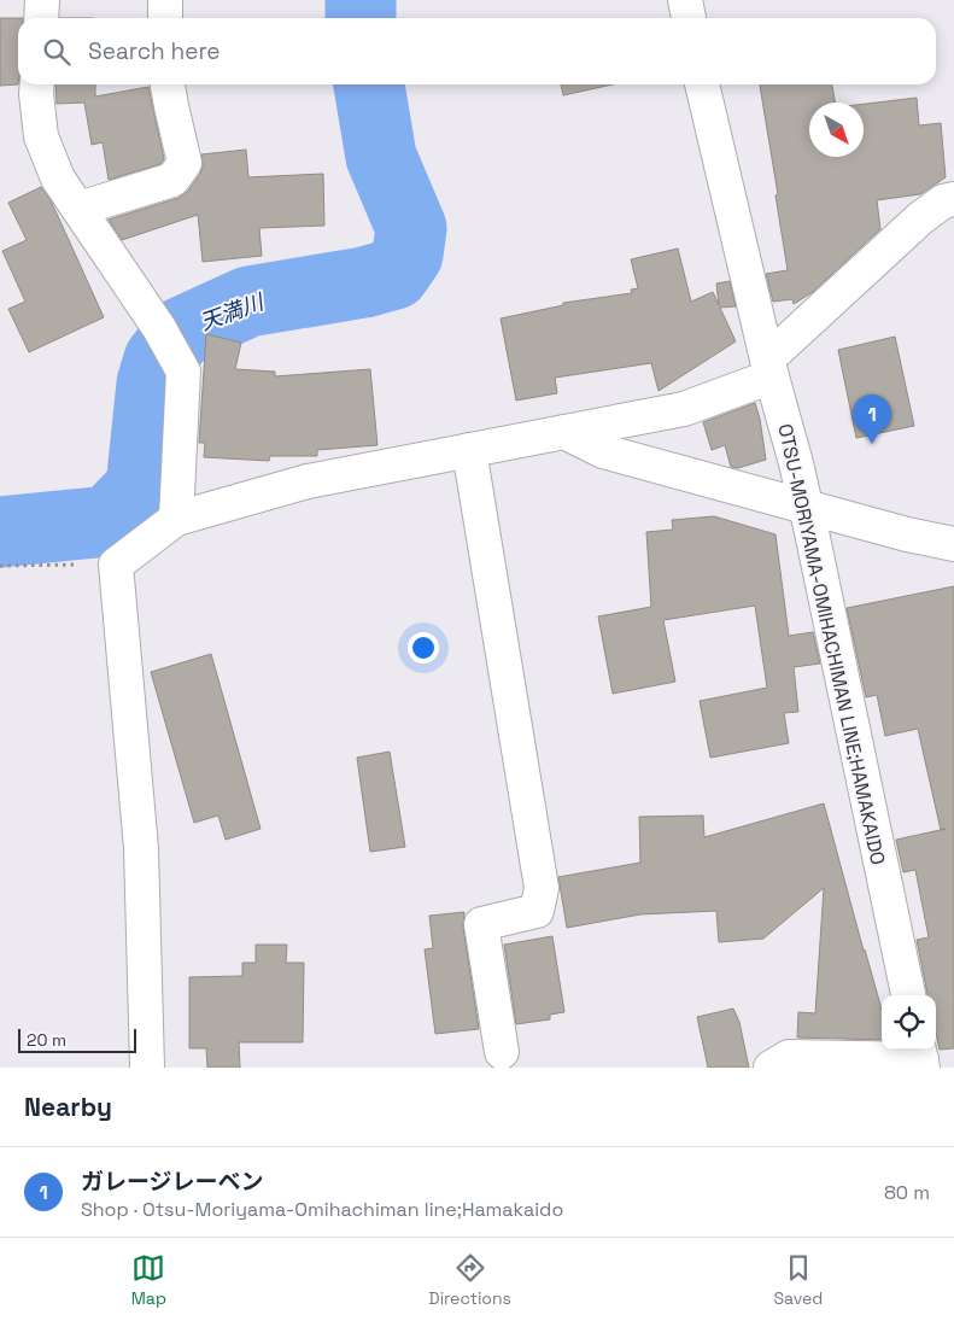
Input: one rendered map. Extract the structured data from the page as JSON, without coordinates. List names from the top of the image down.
{
  "streets": {
    "street": ["OTSU-MORIYAMA-OMIHACHIMAN LINE;HAMAKAIDO"]
  },
  "water": ["天満川"],
  "scale_bar": "20 m",
  "north": "bottom right",
  "page": {
    "search": "Search here",
    "pins": "1",
    "scale": "20 m",
    "heading": "Nearby",
    "list": [
      {
        "mark": "1",
        "name": "ガレージレーベン",
        "note": "Shop · Otsu-Moriyama-Omihachiman line;Hamakaido",
        "value": "80 m"
      }
    ],
    "nav": ["Map", "Directions", "Saved"]
  }
}
